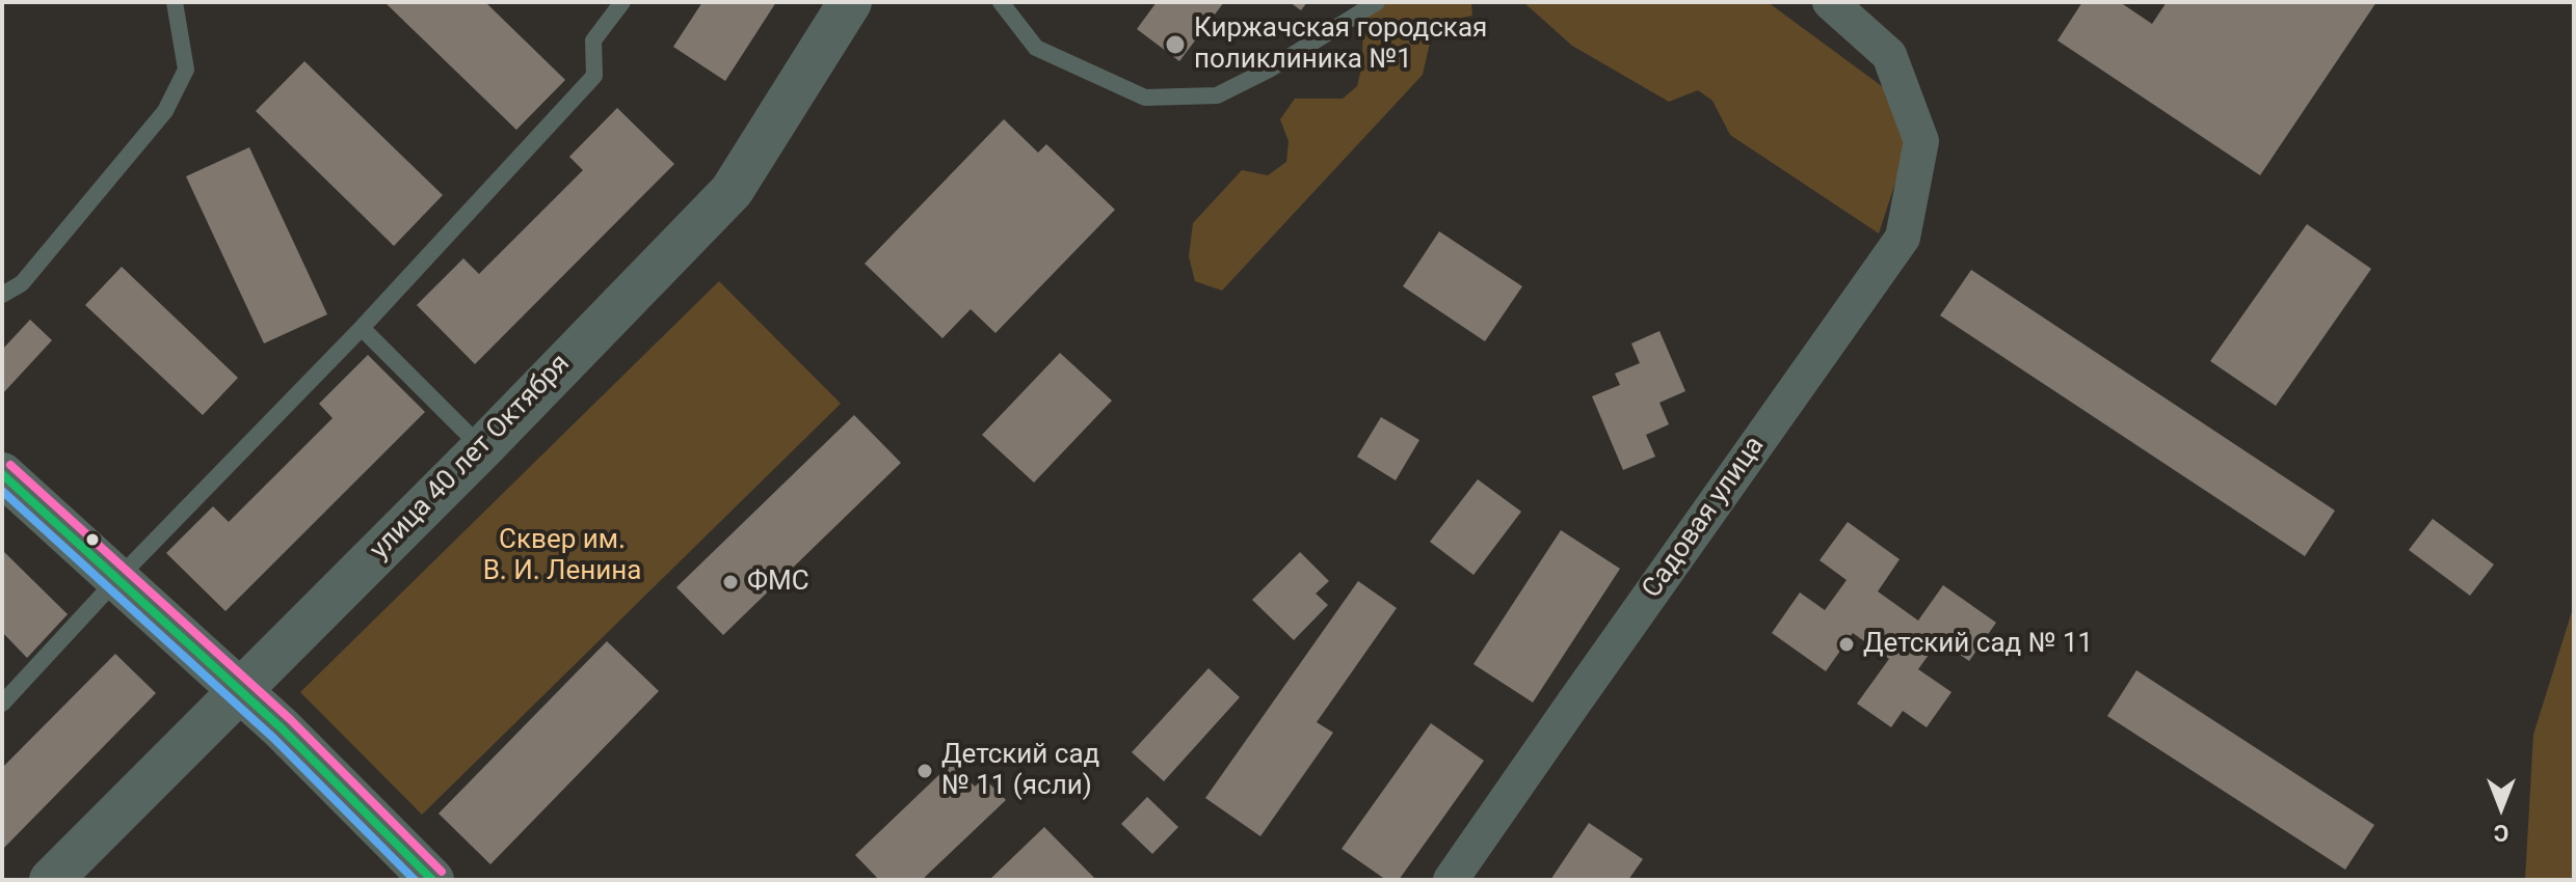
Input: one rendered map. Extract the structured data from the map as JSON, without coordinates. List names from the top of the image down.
{
  "streets": {
    "street": ["улица 40 лет Октября", "Садовая улица"]
  },
  "parks": ["Сквер им. В. И. Ленина"],
  "places": [
    "Киржачская городская поликлиника №1",
    "ФМС",
    "Детский сад № 11",
    "Детский сад № 11 (ясли)"
  ],
  "north": "bottom"
}
